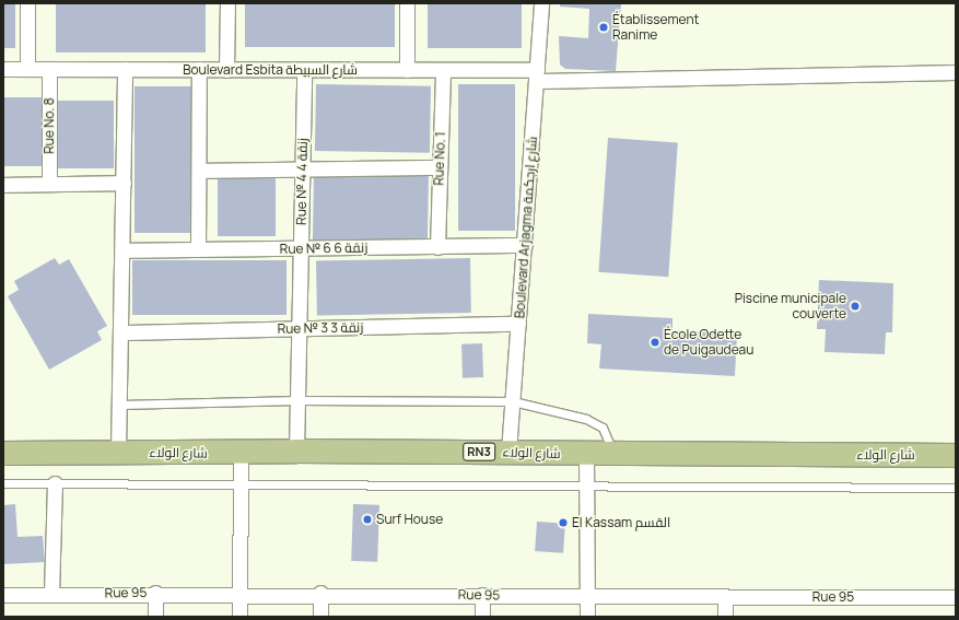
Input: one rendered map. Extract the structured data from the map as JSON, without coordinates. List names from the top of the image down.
{
  "streets": {
    "main road": ["RN3", "شارع الولاء"],
    "street": [
      "Boulevard Esbita شارع السبيطة",
      "Rue No. 8",
      "Rue No. 1",
      "Rue № 4 زنقة 4",
      "Boulevard Arjagma شارع ارجكمة",
      "Rue № 6 زنقة 6",
      "Rue № 3 زنقة 3",
      "Rue 95"
    ]
  },
  "crossings": [
    ["Boulevard Esbita شارع السبيطة", "Rue No. 8"],
    ["Boulevard Esbita شارع السبيطة", "Rue No. 1"],
    ["Boulevard Esbita شارع السبيطة", "Rue № 4 زنقة 4"],
    ["Boulevard Esbita شارع السبيطة", "Boulevard Arjagma شارع ارجكمة"],
    ["Rue No. 1", "Rue № 6 زنقة 6"],
    ["Rue № 4 زنقة 4", "Rue № 6 زنقة 6"],
    ["Rue № 4 زنقة 4", "Rue № 3 زنقة 3"],
    ["Rue № 4 زنقة 4", "شارع الولاء"],
    ["Boulevard Arjagma شارع ارجكمة", "Rue № 6 زنقة 6"],
    ["Boulevard Arjagma شارع ارجكمة", "Rue № 3 زنقة 3"],
    ["Boulevard Arjagma شارع ارجكمة", "شارع الولاء"]
  ],
  "places": [
    "Établissement Ranime",
    "Piscine municipale couverte",
    "École Odette de Puigaudeau",
    "Surf House",
    "El Kassam القسم"
  ]
}
